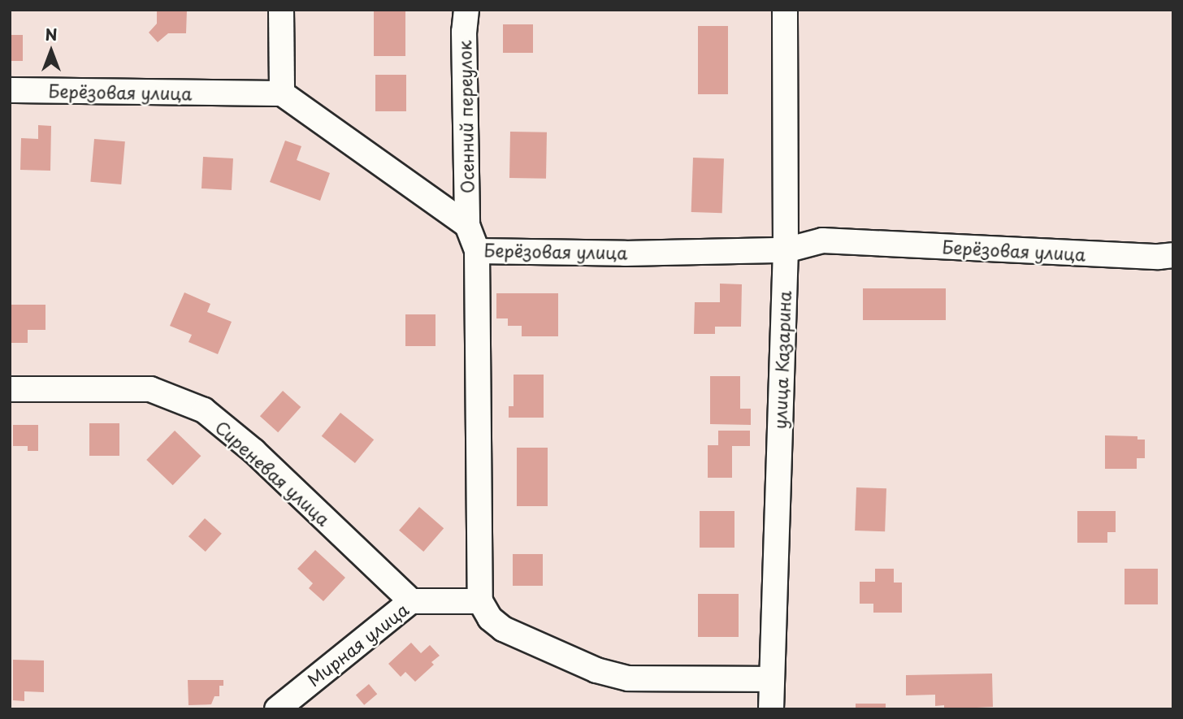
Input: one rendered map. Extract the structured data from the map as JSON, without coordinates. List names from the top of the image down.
{
  "streets": {
    "street": [
      "Берёзовая улица",
      "Осенний переулок",
      "улица Казарина",
      "Сиреневая улица",
      "Мирная улица"
    ]
  },
  "crossings": [
    ["Берёзовая улица", "Осенний переулок"],
    ["Берёзовая улица", "улица Казарина"],
    ["Сиреневая улица", "Мирная улица"]
  ],
  "north": "top"
}
